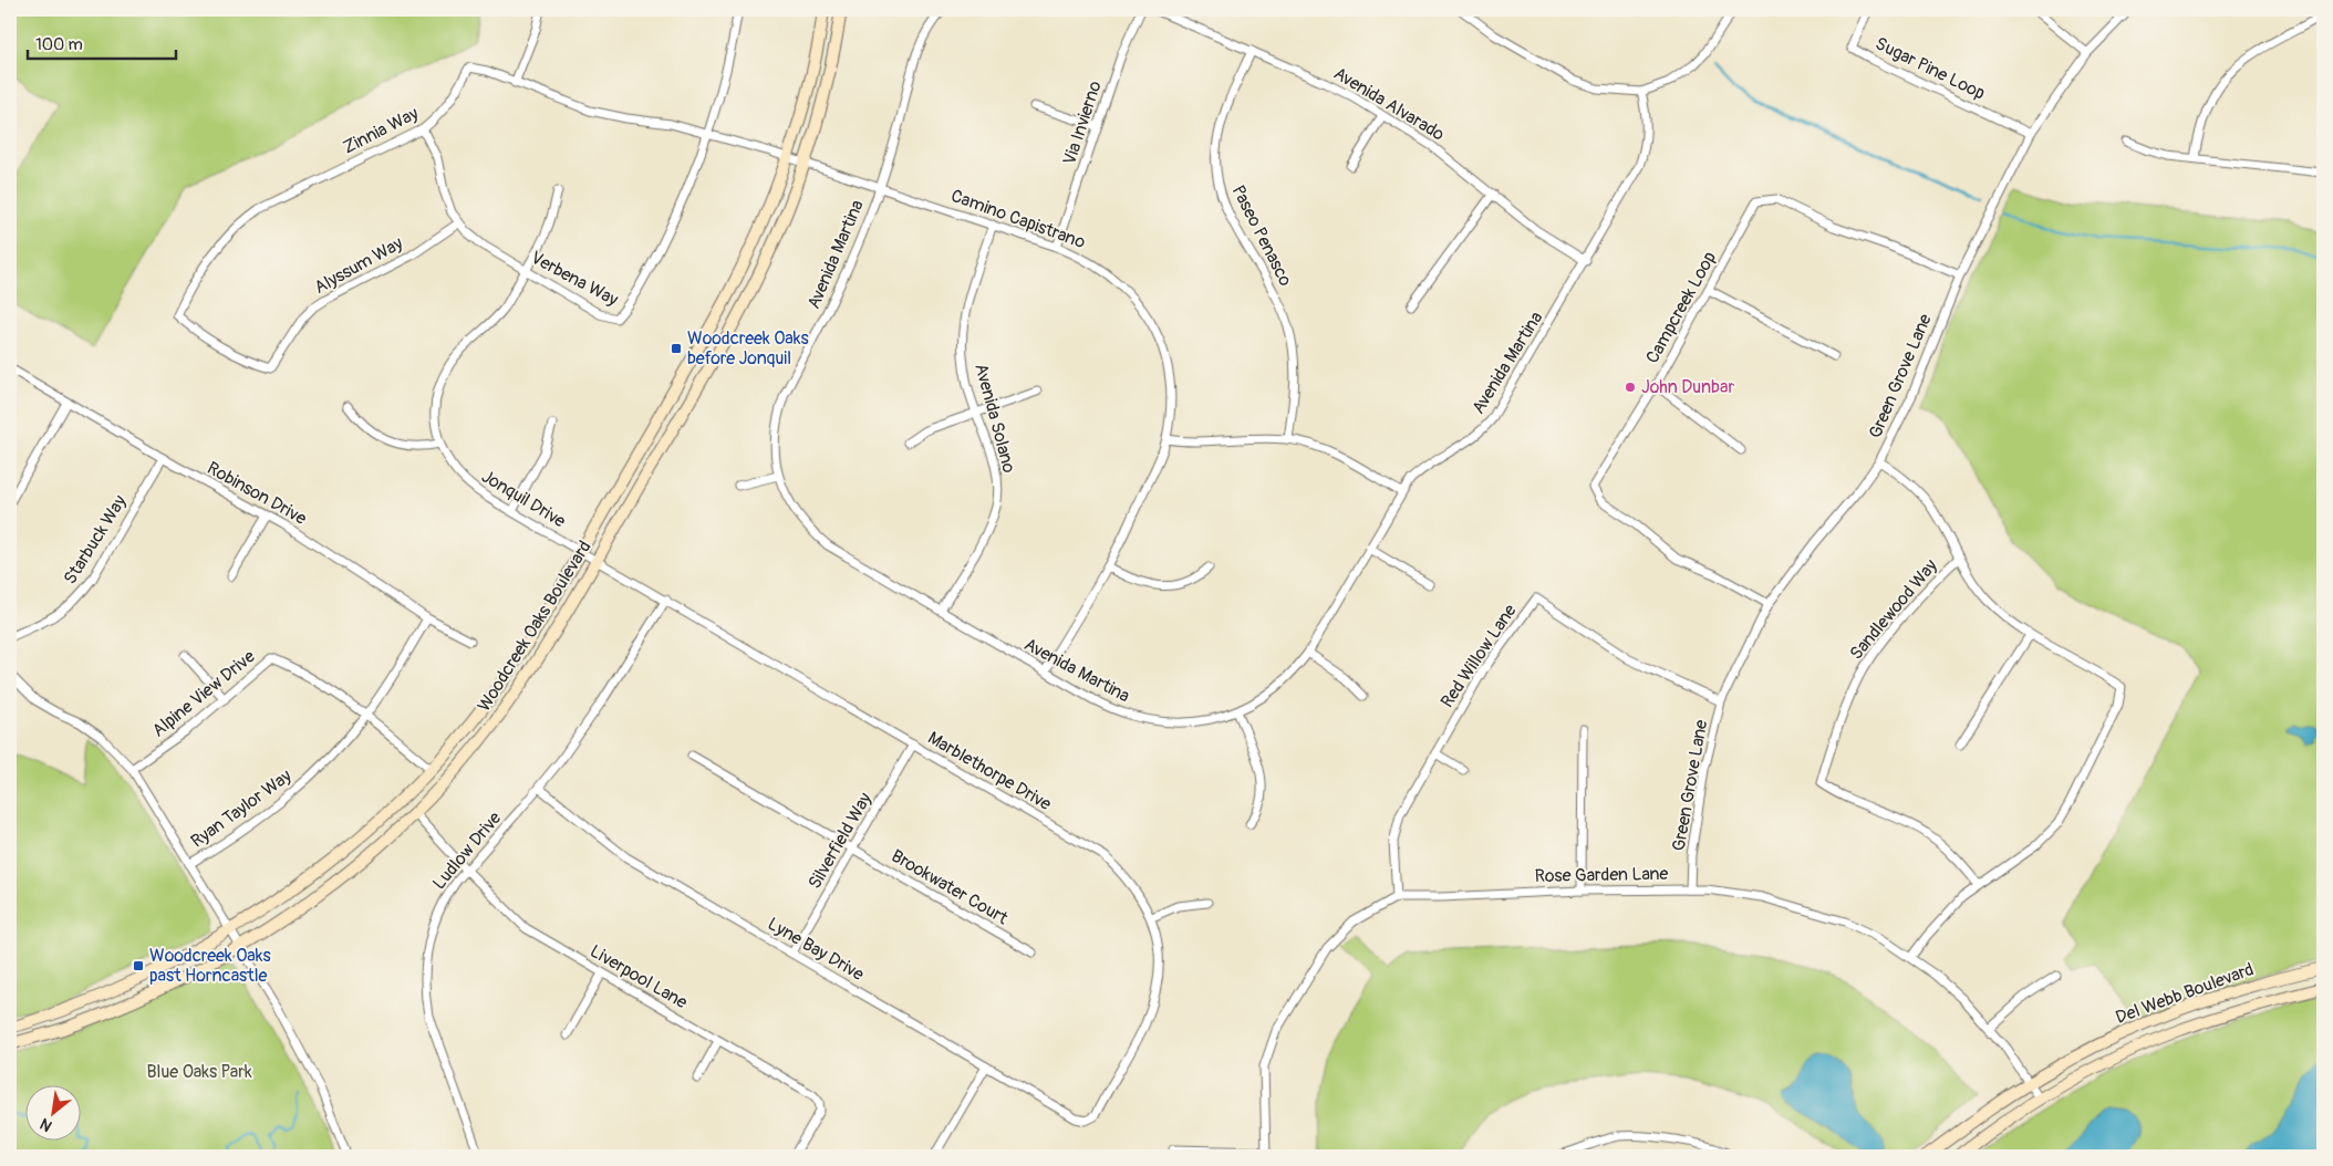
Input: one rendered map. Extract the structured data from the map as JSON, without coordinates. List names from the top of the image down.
{
  "streets": {
    "main road": ["Woodcreek Oaks Boulevard", "Del Webb Boulevard"],
    "street": [
      "Sugar Pine Loop",
      "Avenida Alvarado",
      "Via Invierno",
      "Zinnia Way",
      "Camino Capistrano",
      "Paseo Penasco",
      "Avenida Martina",
      "Alyssum Way",
      "Verbena Way",
      "Campcreek Loop",
      "Green Grove Lane",
      "Avenida Solano",
      "Robinson Drive",
      "Jonquil Drive",
      "Starbuck Way",
      "Sandlewood Way",
      "Red Willow Lane",
      "Alpine View Drive",
      "Marblethorpe Drive",
      "Ryan Taylor Way",
      "Silverfield Way",
      "Ludlow Drive",
      "Rose Garden Lane",
      "Brookwater Court",
      "Lyne Bay Drive",
      "Liverpool Lane"
    ]
  },
  "crossings": [
    ["Sugar Pine Loop", "Green Grove Lane"],
    ["Avenida Alvarado", "Paseo Penasco"],
    ["Avenida Alvarado", "Avenida Martina"],
    ["Via Invierno", "Camino Capistrano"],
    ["Zinnia Way", "Camino Capistrano"],
    ["Zinnia Way", "Alyssum Way"],
    ["Zinnia Way", "Verbena Way"],
    ["Zinnia Way", "Woodcreek Oaks Boulevard"],
    ["Camino Capistrano", "Avenida Martina"],
    ["Camino Capistrano", "Avenida Solano"],
    ["Camino Capistrano", "Woodcreek Oaks Boulevard"],
    ["Avenida Martina", "Avenida Solano"],
    ["Alyssum Way", "Verbena Way"],
    ["Verbena Way", "Jonquil Drive"],
    ["Campcreek Loop", "Green Grove Lane"],
    ["Green Grove Lane", "Red Willow Lane"],
    ["Green Grove Lane", "Rose Garden Lane"],
    ["Robinson Drive", "Starbuck Way"],
    ["Robinson Drive", "Ryan Taylor Way"],
    ["Jonquil Drive", "Woodcreek Oaks Boulevard"],
    ["Jonquil Drive", "Marblethorpe Drive"],
    ["Woodcreek Oaks Boulevard", "Alpine View Drive"],
    ["Woodcreek Oaks Boulevard", "Marblethorpe Drive"],
    ["Woodcreek Oaks Boulevard", "Liverpool Lane"],
    ["Red Willow Lane", "Rose Garden Lane"],
    ["Alpine View Drive", "Ryan Taylor Way"],
    ["Marblethorpe Drive", "Silverfield Way"],
    ["Marblethorpe Drive", "Ludlow Drive"],
    ["Marblethorpe Drive", "Lyne Bay Drive"],
    ["Silverfield Way", "Brookwater Court"],
    ["Silverfield Way", "Lyne Bay Drive"],
    ["Ludlow Drive", "Lyne Bay Drive"],
    ["Ludlow Drive", "Liverpool Lane"],
    ["Rose Garden Lane", "Del Webb Boulevard"]
  ],
  "parks": ["Blue Oaks Park"],
  "places": {
    "transit": ["Woodcreek Oaks before Jonquil", "Woodcreek Oaks past Horncastle"],
    "other": ["John Dunbar"]
  },
  "scale_bar": "100 m",
  "north": "bottom left"
}
